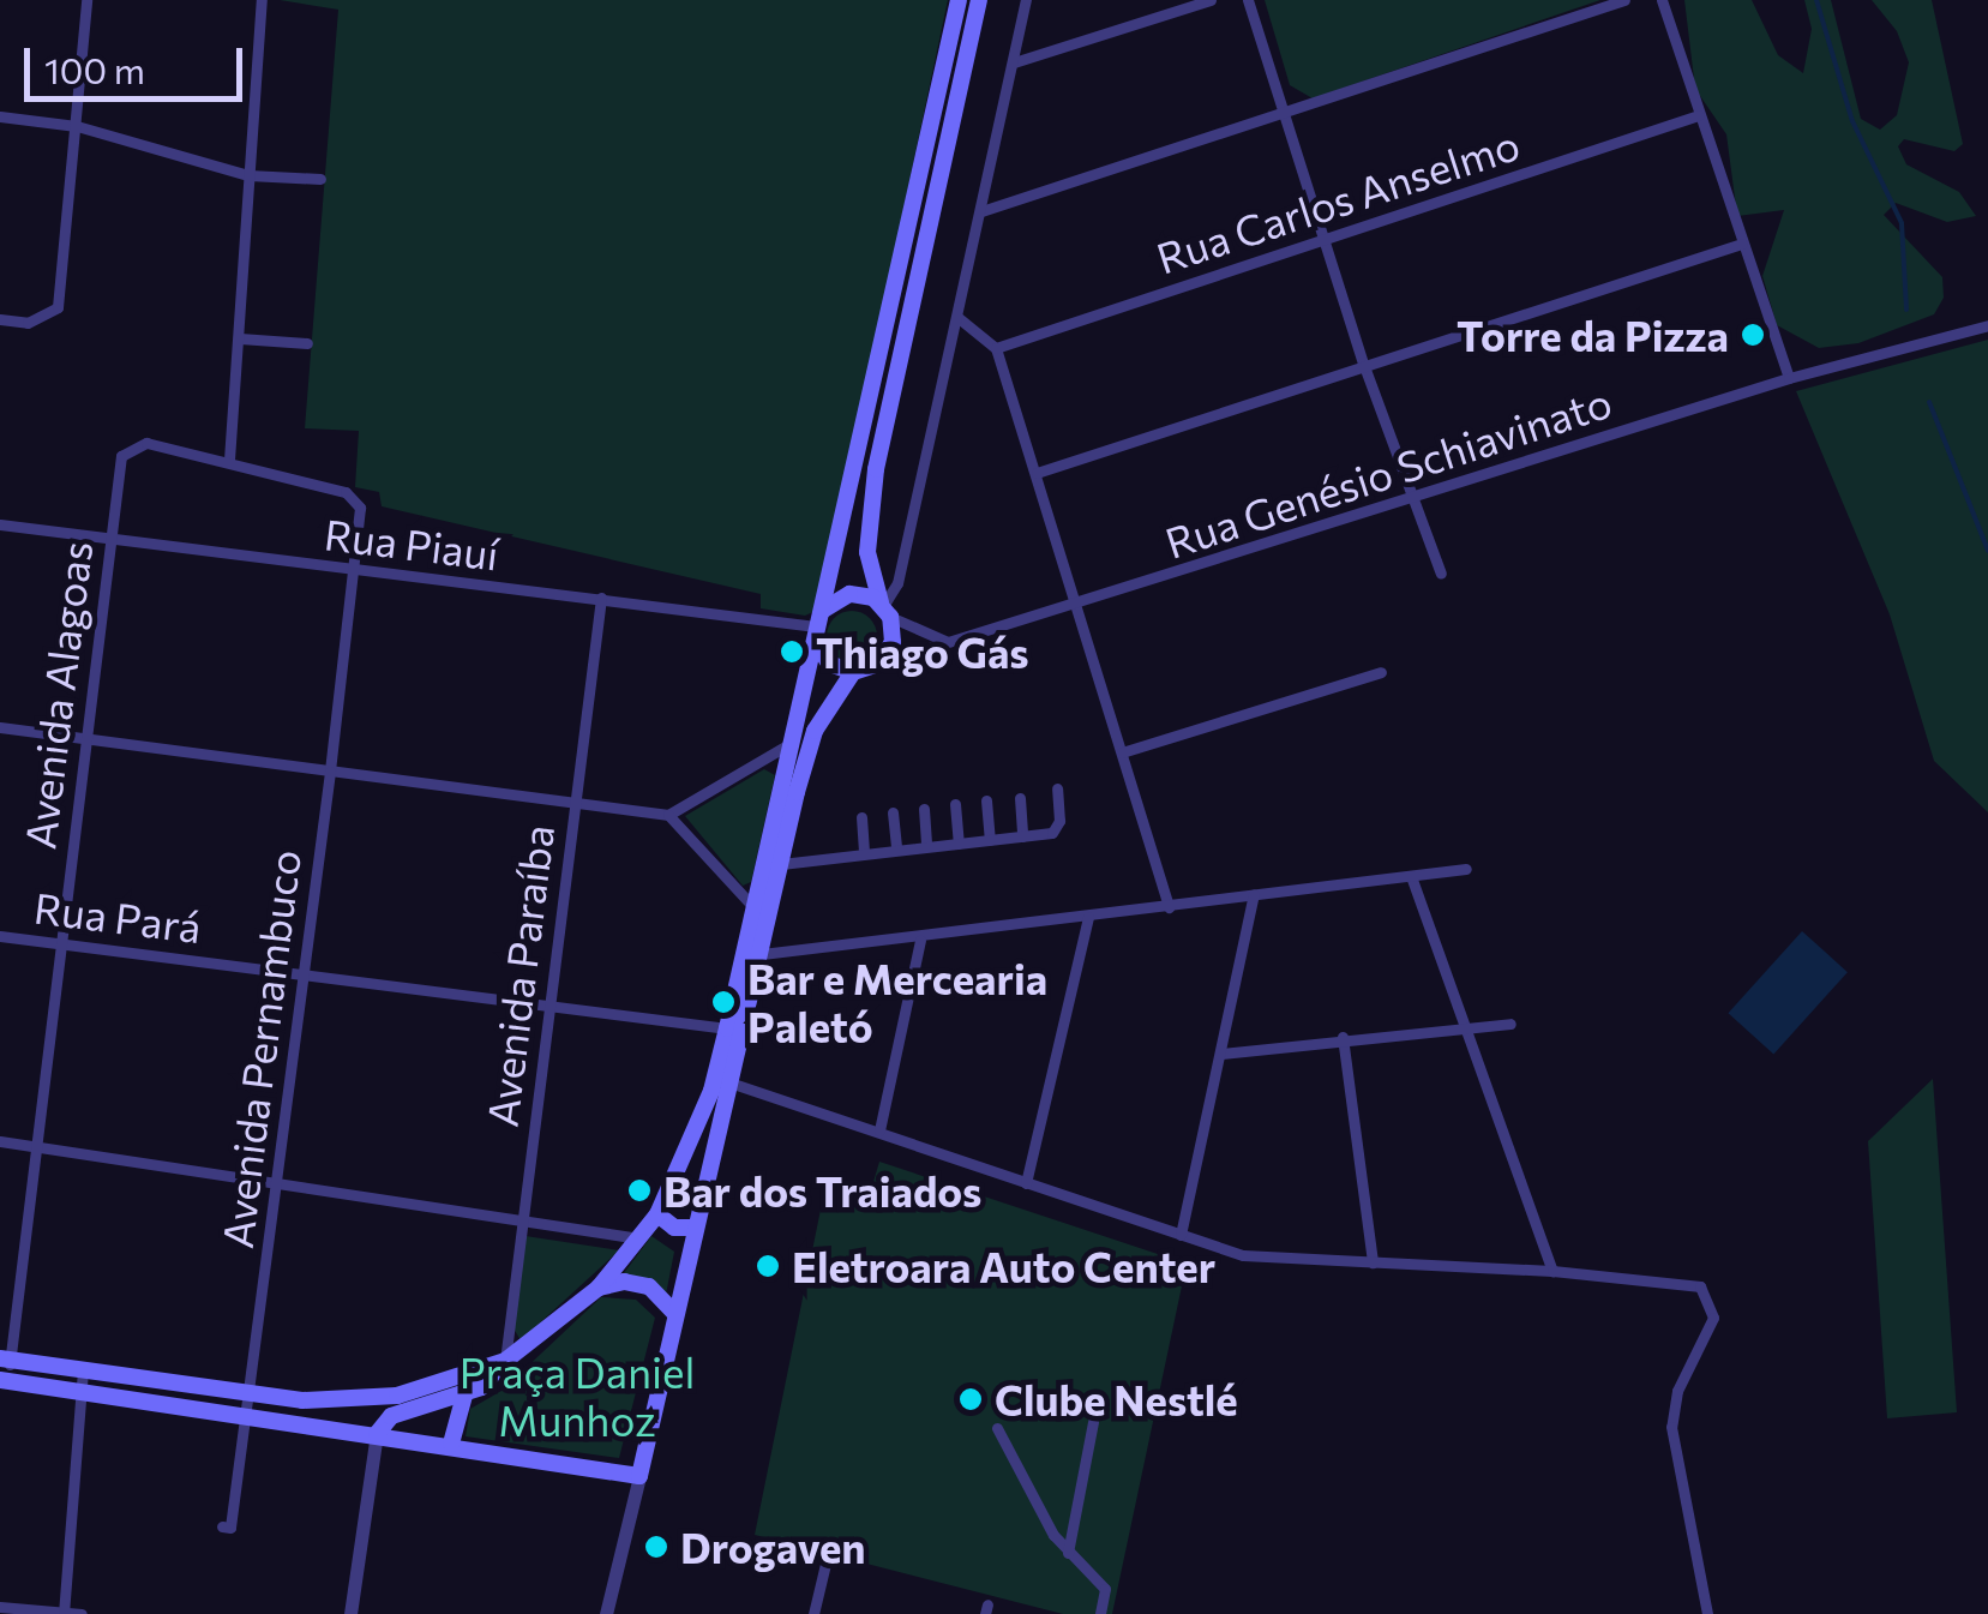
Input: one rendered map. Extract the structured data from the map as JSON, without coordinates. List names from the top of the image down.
{
  "streets": {
    "street": [
      "Rua Carlos Anselmo",
      "Rua Genésio Schiavinato",
      "Rua Piauí",
      "Avenida Alagoas",
      "Rua Pará",
      "Avenida Paraíba",
      "Avenida Pernambuco"
    ]
  },
  "crossings": [
    ["Rua Genésio Schiavinato", "Rua Piauí"],
    ["Rua Piauí", "Avenida Alagoas"],
    ["Rua Piauí", "Avenida Paraíba"],
    ["Rua Piauí", "Avenida Pernambuco"],
    ["Avenida Alagoas", "Rua Pará"],
    ["Rua Pará", "Avenida Paraíba"],
    ["Rua Pará", "Avenida Pernambuco"]
  ],
  "parks": ["Praça Daniel Munhoz"],
  "places": [
    "Torre da Pizza",
    "Thiago Gás",
    "Bar e Mercearia Paletó",
    "Bar dos Traiados",
    "Eletroara Auto Center",
    "Clube Nestlé",
    "Drogaven"
  ],
  "scale_bar": "100 m"
}
